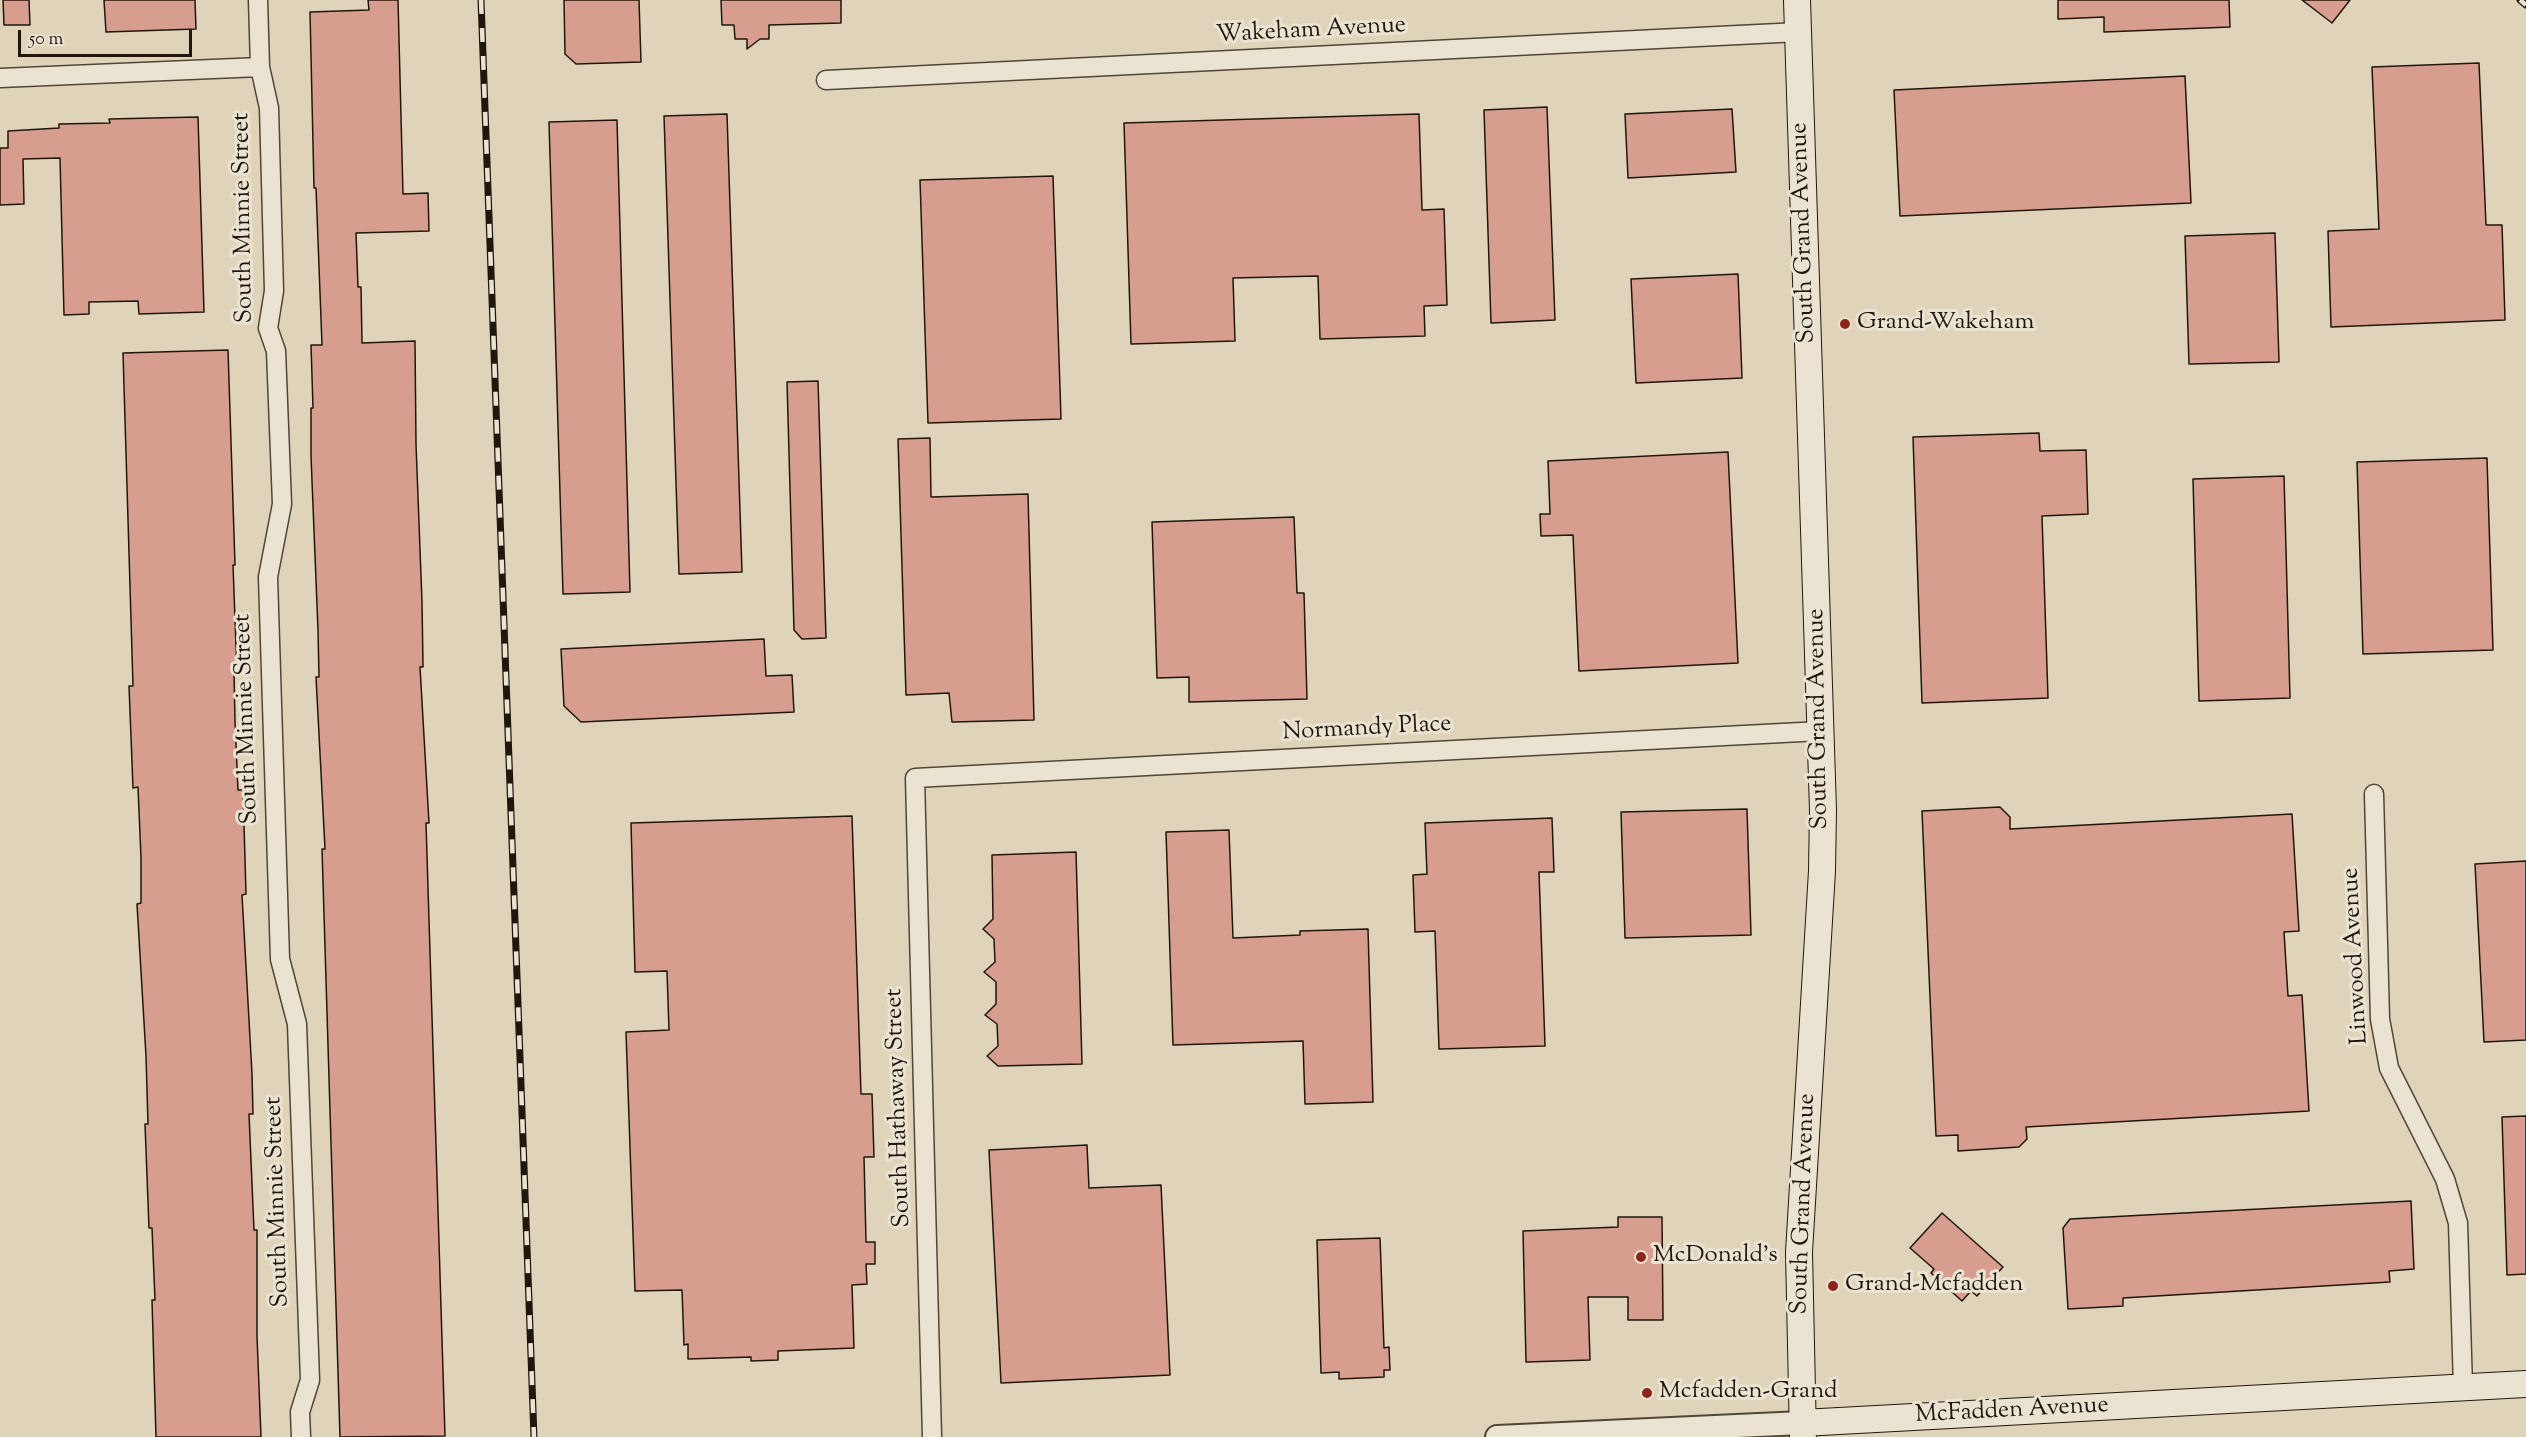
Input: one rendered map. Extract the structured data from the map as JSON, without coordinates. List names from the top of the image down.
{
  "streets": {
    "main road": ["South Grand Avenue", "McFadden Avenue"],
    "street": [
      "Wakeham Avenue",
      "South Minnie Street",
      "Normandy Place",
      "Linwood Avenue",
      "South Hathaway Street"
    ]
  },
  "crossings": [
    ["Wakeham Avenue", "South Grand Avenue"],
    ["South Grand Avenue", "Normandy Place"],
    ["South Grand Avenue", "McFadden Avenue"],
    ["Normandy Place", "South Hathaway Street"],
    ["Linwood Avenue", "McFadden Avenue"]
  ],
  "places": [
    "Grand-Wakeham",
    "McDonald's",
    "Grand-Mcfadden",
    "Mcfadden-Grand"
  ],
  "scale_bar": "50 m"
}
